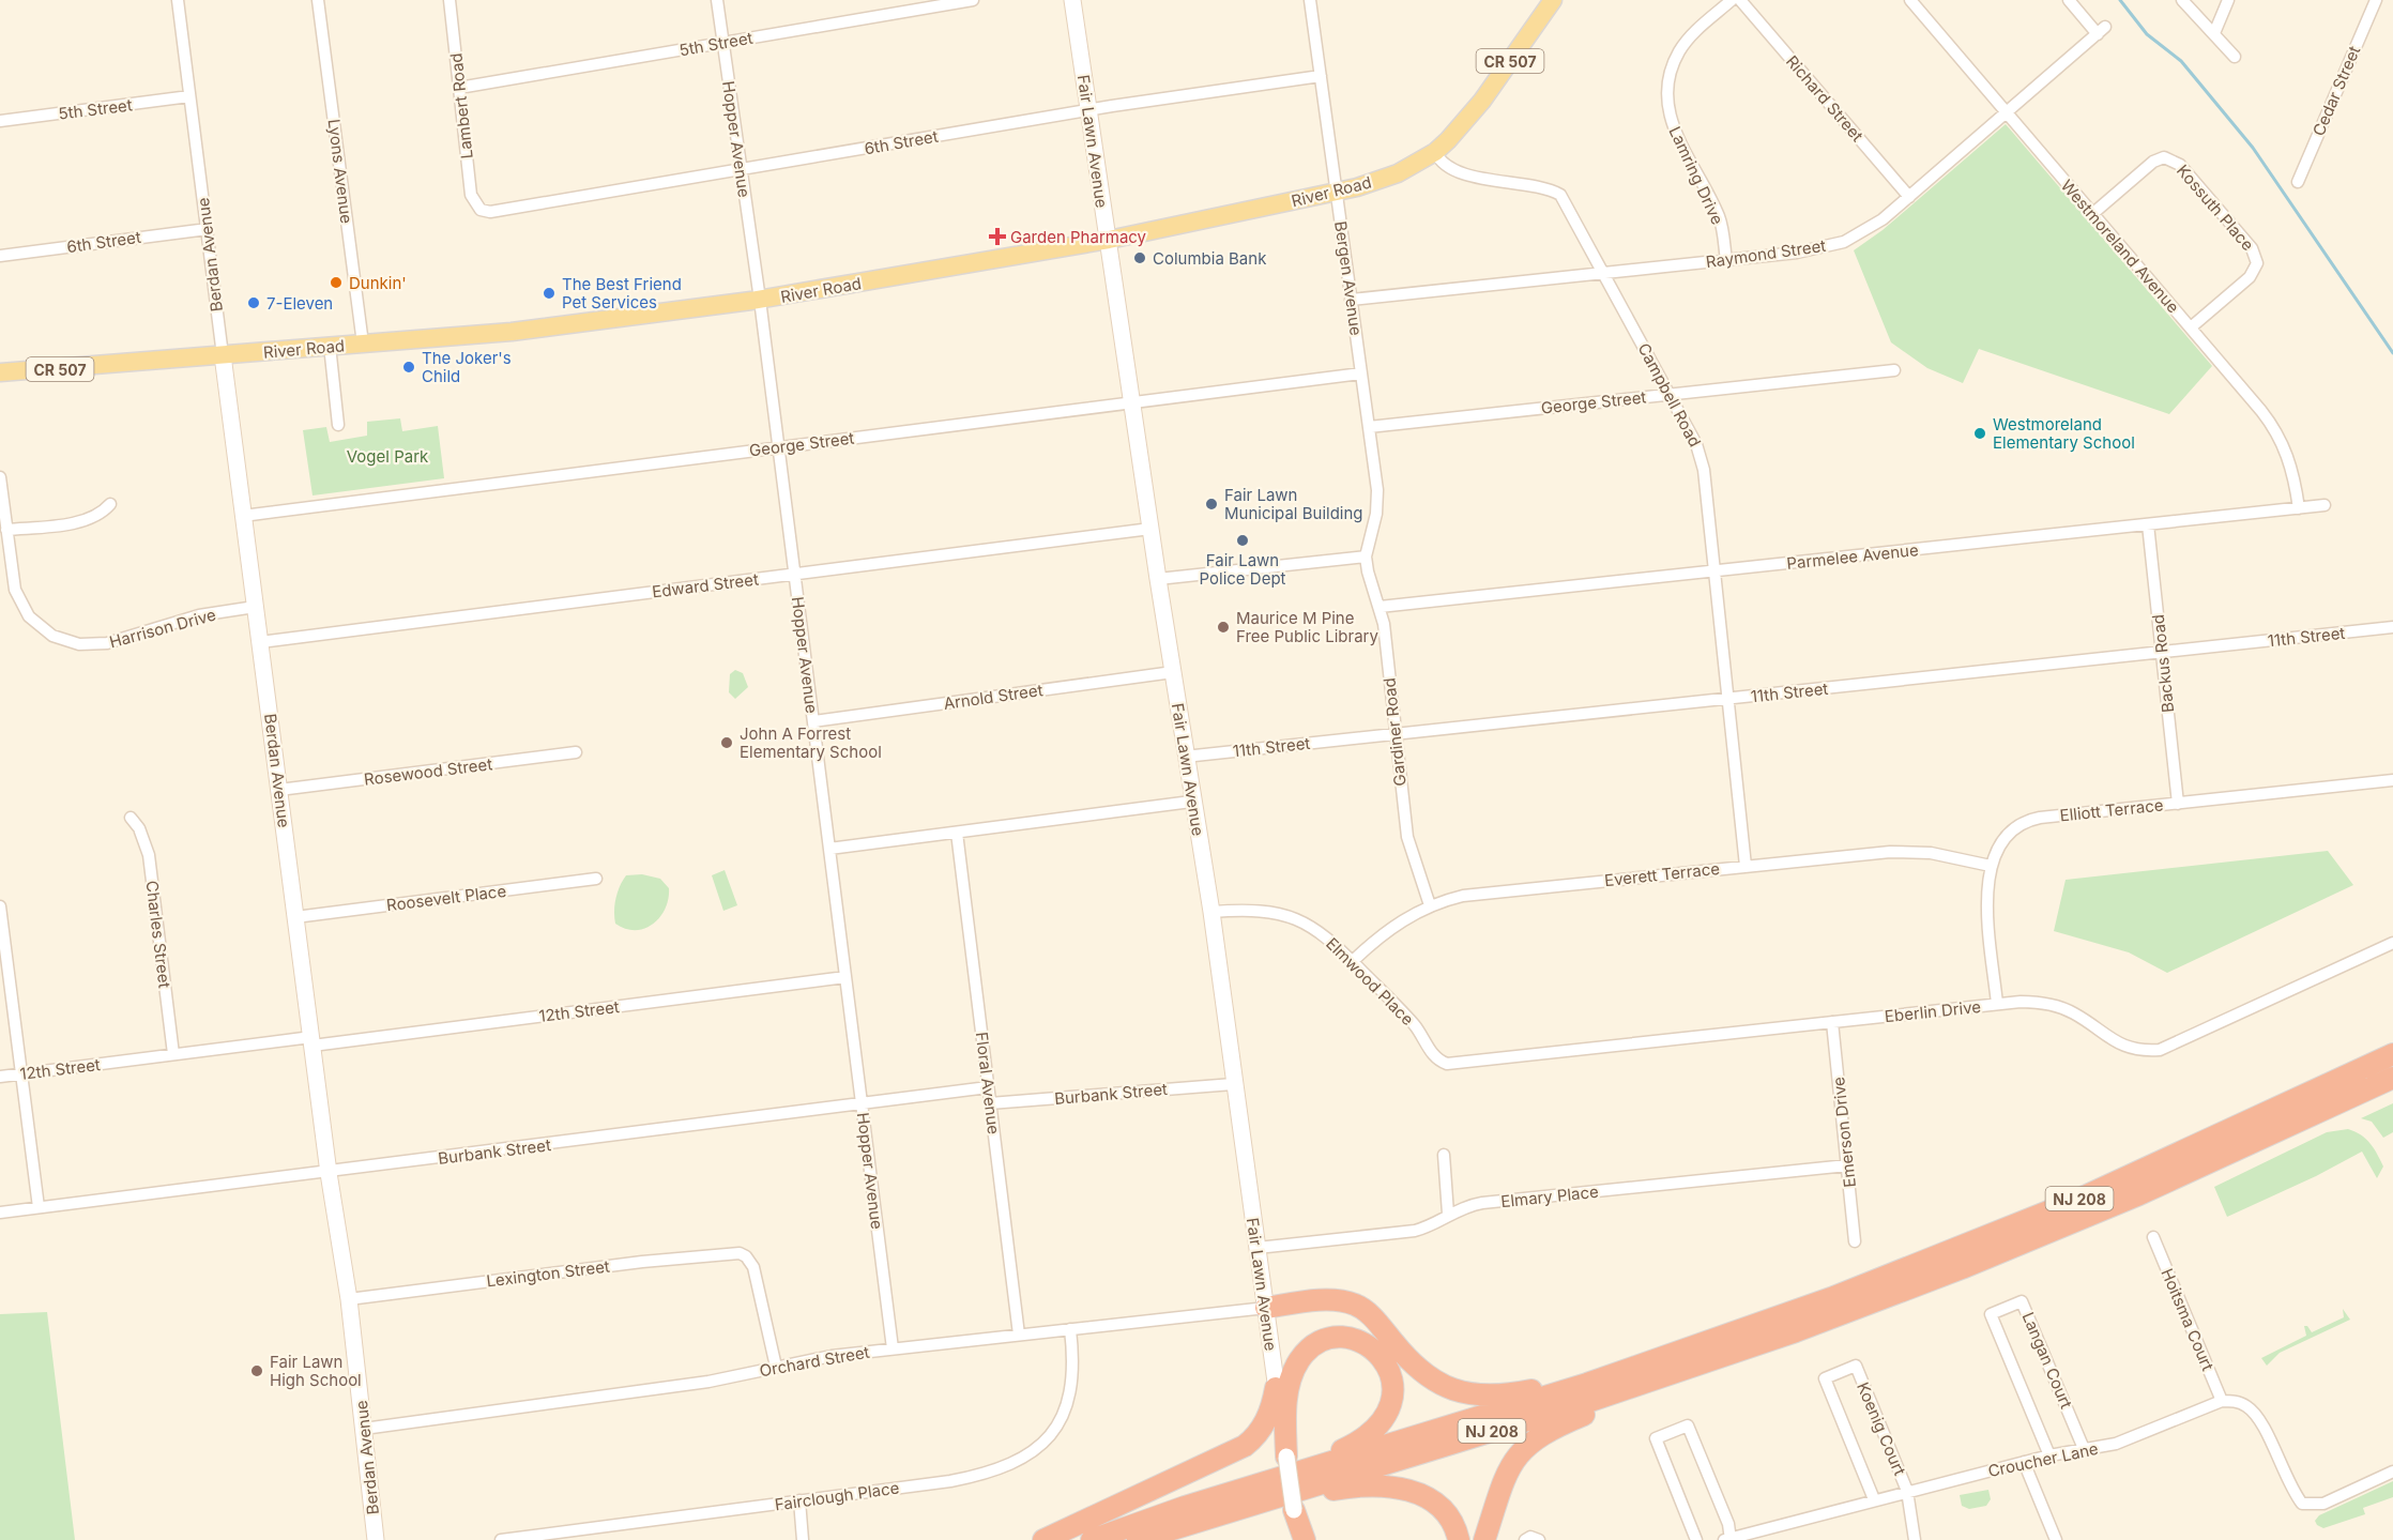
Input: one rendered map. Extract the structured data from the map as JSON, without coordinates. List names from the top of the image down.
{
  "streets": {
    "highway": ["NJ 208"],
    "main road": [
      "CR 507",
      "Fair Lawn Avenue",
      "River Road",
      "Berdan Avenue"
    ],
    "street": [
      "5th Street",
      "Cedar Street",
      "Richard Street",
      "Lambert Road",
      "Hopper Avenue",
      "6th Street",
      "Lyons Avenue",
      "Lamring Drive",
      "Kossuth Place",
      "Westmoreland Avenue",
      "Raymond Street",
      "Bergen Avenue",
      "Campbell Road",
      "George Street",
      "Parmelee Avenue",
      "Edward Street",
      "Harrison Drive",
      "11th Street",
      "Backus Road",
      "Arnold Street",
      "Gardiner Road",
      "Rosewood Street",
      "Elliott Terrace",
      "Everett Terrace",
      "Roosevelt Place",
      "Charles Street",
      "Elmwood Place",
      "12th Street",
      "Eberlin Drive",
      "Floral Avenue",
      "Burbank Street",
      "Emerson Drive",
      "Elmary Place",
      "Lexington Street",
      "Hoitsma Court",
      "Langan Court",
      "Orchard Street",
      "Koenig Court",
      "Croucher Lane",
      "Fairclough Place"
    ]
  },
  "crossings": [
    ["5th Street", "Lambert Road"],
    ["5th Street", "Hopper Avenue"],
    ["5th Street", "Berdan Avenue"],
    ["Richard Street", "Raymond Street"],
    ["Lambert Road", "6th Street"],
    ["Hopper Avenue", "6th Street"],
    ["Hopper Avenue", "River Road"],
    ["Hopper Avenue", "George Street"],
    ["Hopper Avenue", "Edward Street"],
    ["Hopper Avenue", "Arnold Street"],
    ["Hopper Avenue", "12th Street"],
    ["Hopper Avenue", "Burbank Street"],
    ["Hopper Avenue", "Orchard Street"],
    ["Fair Lawn Avenue", "6th Street"],
    ["Fair Lawn Avenue", "River Road"],
    ["Fair Lawn Avenue", "George Street"],
    ["Fair Lawn Avenue", "Edward Street"],
    ["Fair Lawn Avenue", "11th Street"],
    ["Fair Lawn Avenue", "Arnold Street"],
    ["Fair Lawn Avenue", "Elmwood Place"],
    ["Fair Lawn Avenue", "Burbank Street"],
    ["Fair Lawn Avenue", "Elmary Place"],
    ["Fair Lawn Avenue", "Orchard Street"],
    ["6th Street", "Berdan Avenue"],
    ["6th Street", "Bergen Avenue"],
    ["Lyons Avenue", "River Road"],
    ["Lamring Drive", "Raymond Street"],
    ["River Road", "Berdan Avenue"],
    ["River Road", "Bergen Avenue"],
    ["River Road", "Campbell Road"],
    ["Kossuth Place", "Westmoreland Avenue"],
    ["Westmoreland Avenue", "Raymond Street"],
    ["Westmoreland Avenue", "Parmelee Avenue"],
    ["Raymond Street", "Bergen Avenue"],
    ["Raymond Street", "Campbell Road"],
    ["Berdan Avenue", "George Street"],
    ["Berdan Avenue", "Edward Street"],
    ["Berdan Avenue", "Harrison Drive"],
    ["Berdan Avenue", "Rosewood Street"],
    ["Berdan Avenue", "Roosevelt Place"],
    ["Berdan Avenue", "12th Street"],
    ["Berdan Avenue", "Burbank Street"],
    ["Berdan Avenue", "Lexington Street"],
    ["Berdan Avenue", "Orchard Street"],
    ["Bergen Avenue", "George Street"],
    ["Bergen Avenue", "Gardiner Road"],
    ["Campbell Road", "George Street"],
    ["Campbell Road", "Parmelee Avenue"],
    ["Campbell Road", "11th Street"],
    ["Campbell Road", "Everett Terrace"],
    ["Parmelee Avenue", "Backus Road"],
    ["Parmelee Avenue", "Gardiner Road"],
    ["11th Street", "Backus Road"],
    ["11th Street", "Gardiner Road"],
    ["Backus Road", "Elliott Terrace"],
    ["Gardiner Road", "Everett Terrace"],
    ["Elliott Terrace", "Everett Terrace"],
    ["Elliott Terrace", "Eberlin Drive"],
    ["Everett Terrace", "Elmwood Place"],
    ["Charles Street", "12th Street"],
    ["Elmwood Place", "Eberlin Drive"],
    ["Eberlin Drive", "Emerson Drive"],
    ["Floral Avenue", "Burbank Street"],
    ["Floral Avenue", "Orchard Street"],
    ["Emerson Drive", "Elmary Place"],
    ["Lexington Street", "Orchard Street"],
    ["Hoitsma Court", "Croucher Lane"],
    ["Langan Court", "Croucher Lane"],
    ["Orchard Street", "Fairclough Place"],
    ["Koenig Court", "Croucher Lane"]
  ],
  "parks": ["Vogel Park"],
  "places": {
    "health": ["Garden Pharmacy"],
    "other": [
      "Columbia Bank",
      "Dunkin'",
      "The Best Friend Pet Services",
      "7-Eleven",
      "The Joker's Child",
      "Westmoreland Elementary School",
      "Fair Lawn Municipal Building",
      "Fair Lawn Police Dept",
      "Maurice M Pine Free Public Library",
      "John A Forrest Elementary School",
      "Fair Lawn High School"
    ]
  }
}
